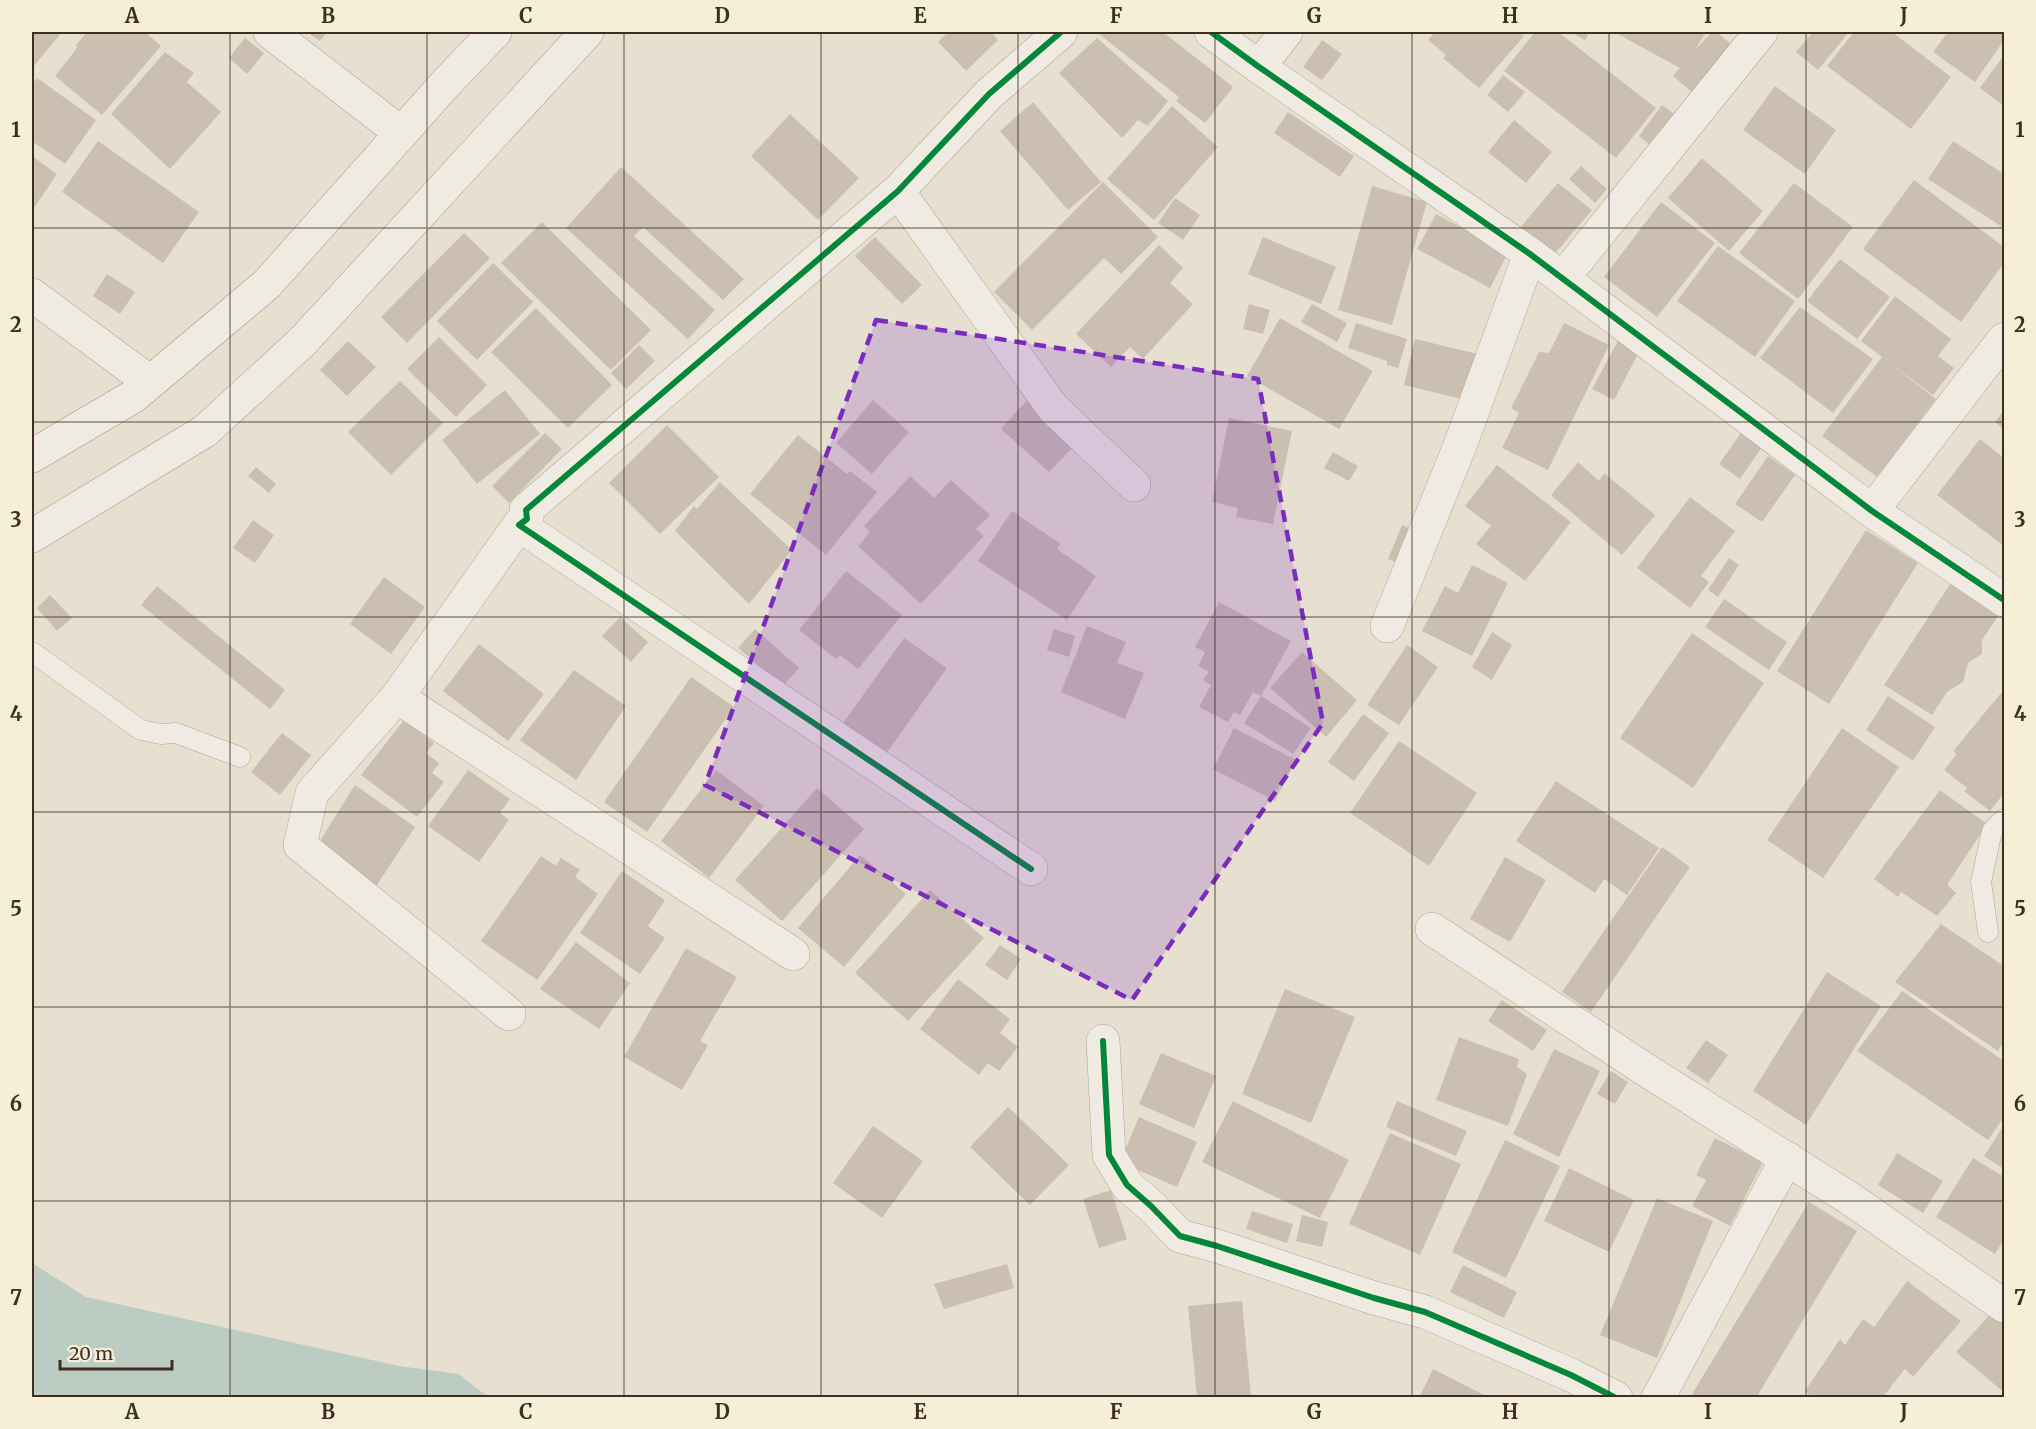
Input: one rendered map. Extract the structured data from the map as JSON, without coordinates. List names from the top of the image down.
{
  "scale_bar": "20 m",
  "grid": {
    "columns": [
      "A",
      "B",
      "C",
      "D",
      "E",
      "F",
      "G",
      "H",
      "I",
      "J"
    ],
    "rows": [
      "1",
      "2",
      "3",
      "4",
      "5",
      "6",
      "7"
    ]
  }
}
